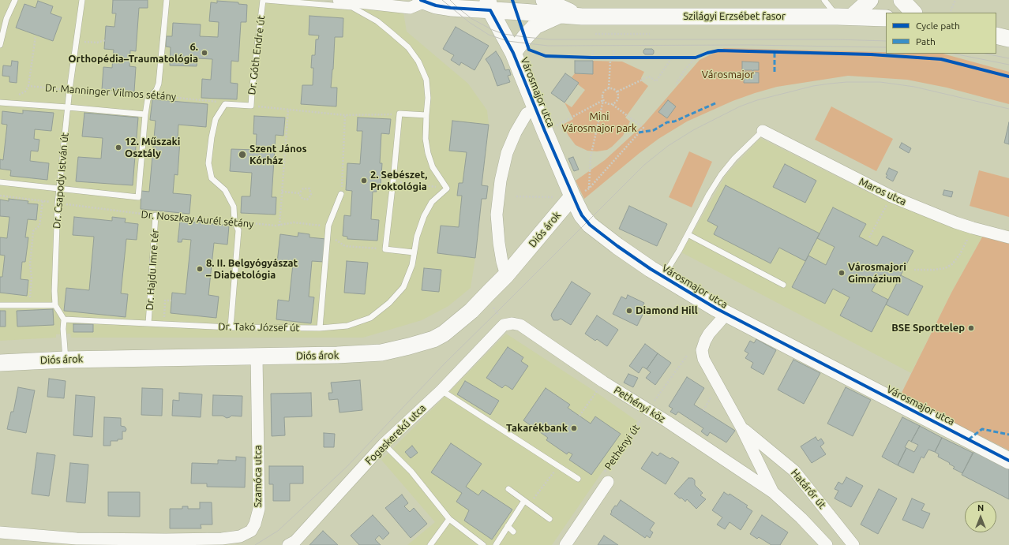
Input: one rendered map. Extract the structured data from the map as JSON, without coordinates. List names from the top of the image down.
{
  "streets": {
    "street": [
      "Szilágyi Erzsébet fasor",
      "Városmajor utca",
      "Maros utca",
      "Diós árok",
      "Pethényi köz",
      "Fogaskerekű utca",
      "Pethényi út",
      "Szamóca utca",
      "Határőr út"
    ],
    "lane": [
      "Dr. Góth Endre út",
      "Dr. Csapody István út",
      "Dr. Hajdu Imre tér",
      "Dr. Takó József út"
    ],
    "path": ["Dr. Manninger Vilmos sétány", "Dr. Noszkay Aurél sétány"]
  },
  "crossings": [
    ["Szilágyi Erzsébet fasor", "Városmajor utca"],
    ["Dr. Góth Endre út", "Dr. Manninger Vilmos sétány"],
    ["Dr. Manninger Vilmos sétány", "Dr. Csapody István út"],
    ["Városmajor utca", "Diós árok"],
    ["Városmajor utca", "Határőr út"],
    ["Dr. Csapody István út", "Dr. Noszkay Aurél sétány"],
    ["Dr. Csapody István út", "Dr. Takó József út"],
    ["Dr. Noszkay Aurél sétány", "Dr. Hajdu Imre tér"],
    ["Diós árok", "Szamóca utca"],
    ["Dr. Hajdu Imre tér", "Dr. Takó József út"],
    ["Pethényi köz", "Fogaskerekű utca"],
    ["Pethényi köz", "Pethényi út"],
    ["Pethényi köz", "Határőr út"]
  ],
  "parks": ["Városmajor", "Mini Városmajor park"],
  "places": [
    "6. Orthopédia–Traumatológia",
    "12. Műszaki Osztály",
    "Szent János Kórház",
    "2. Sebészet, Proktológia",
    "8. II. Belgyógyászat – Diabetológia",
    "Városmajori Gimnázium",
    "Diamond Hill",
    "BSE Sporttelep",
    "Takarékbank"
  ],
  "legend": ["Cycle path", "Path"],
  "north": "top"
}
